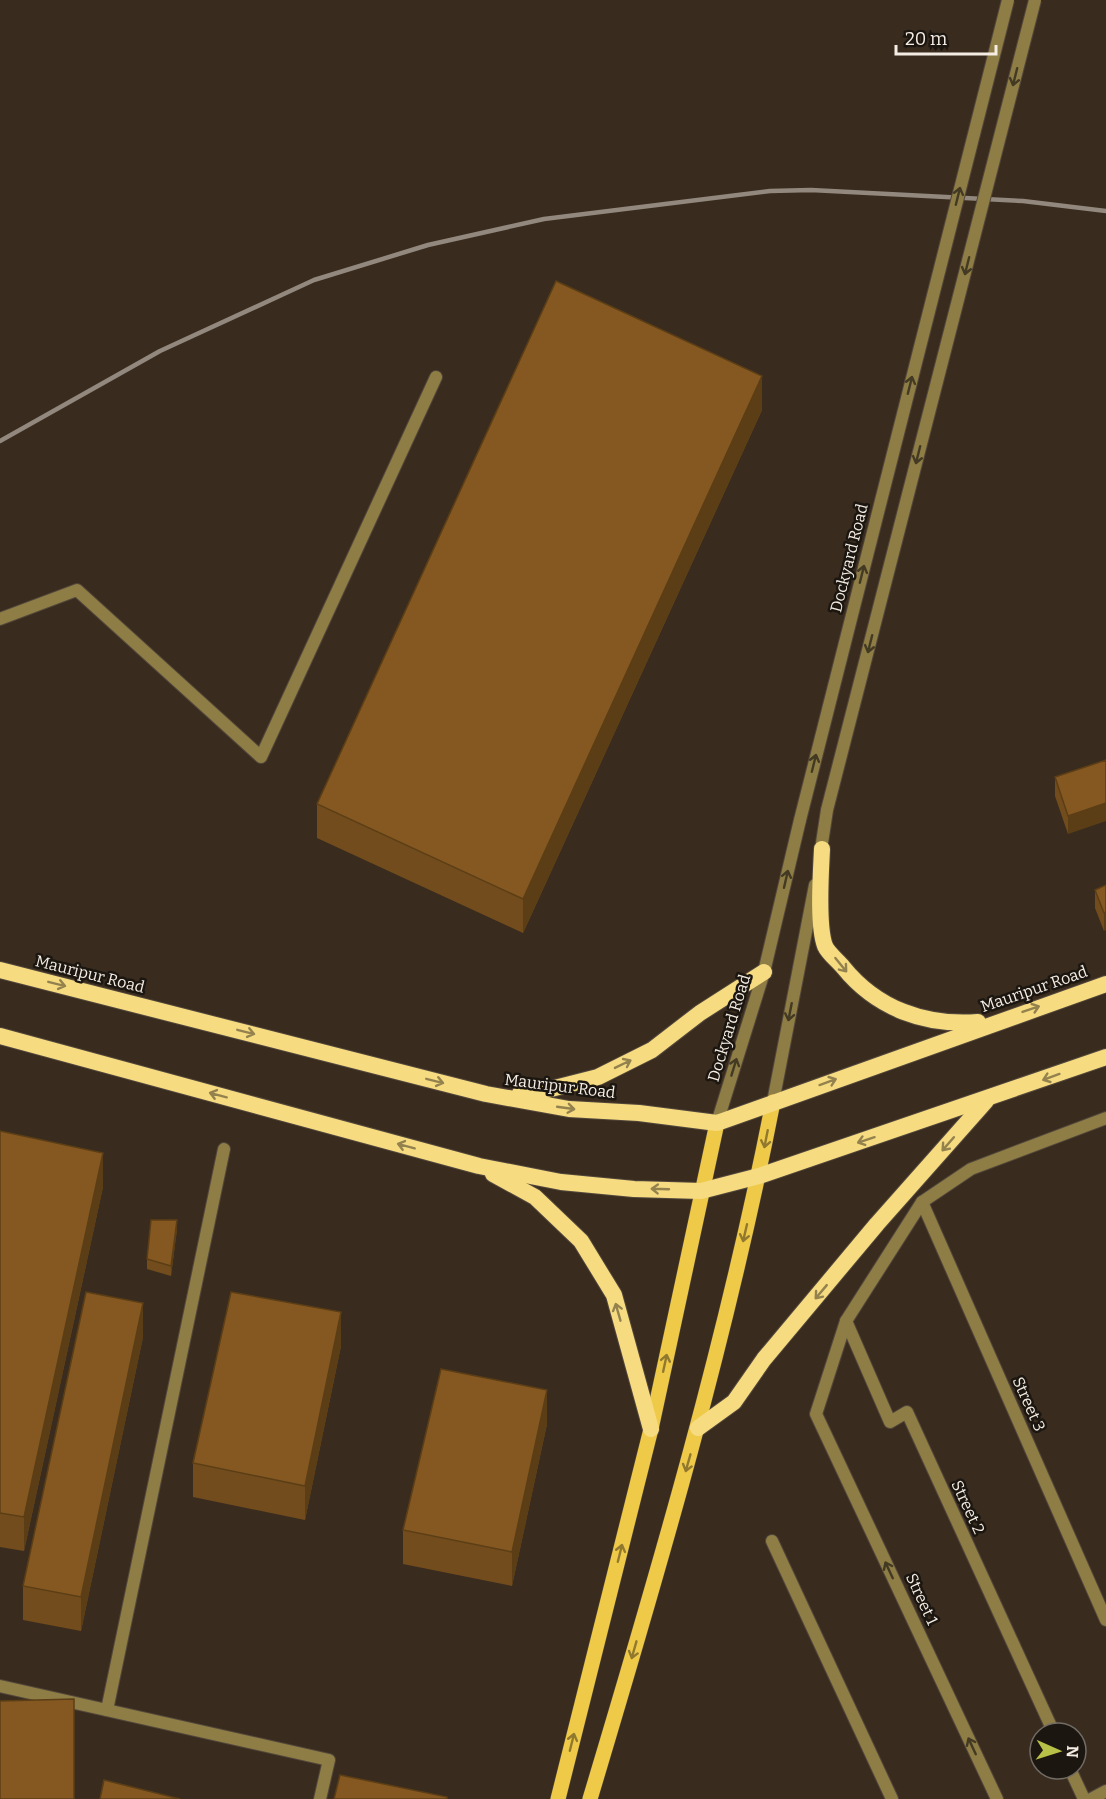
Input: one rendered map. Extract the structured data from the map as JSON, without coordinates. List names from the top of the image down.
{
  "streets": {
    "highway": ["Mauripur Road"],
    "street": [
      "Dockyard Road",
      "Street 3",
      "Street 2",
      "Street 1"
    ]
  },
  "crossings": [
    ["Dockyard Road", "Mauripur Road"],
    ["Street 2", "Street 1"]
  ],
  "scale_bar": "20 m",
  "north": "right"
}
